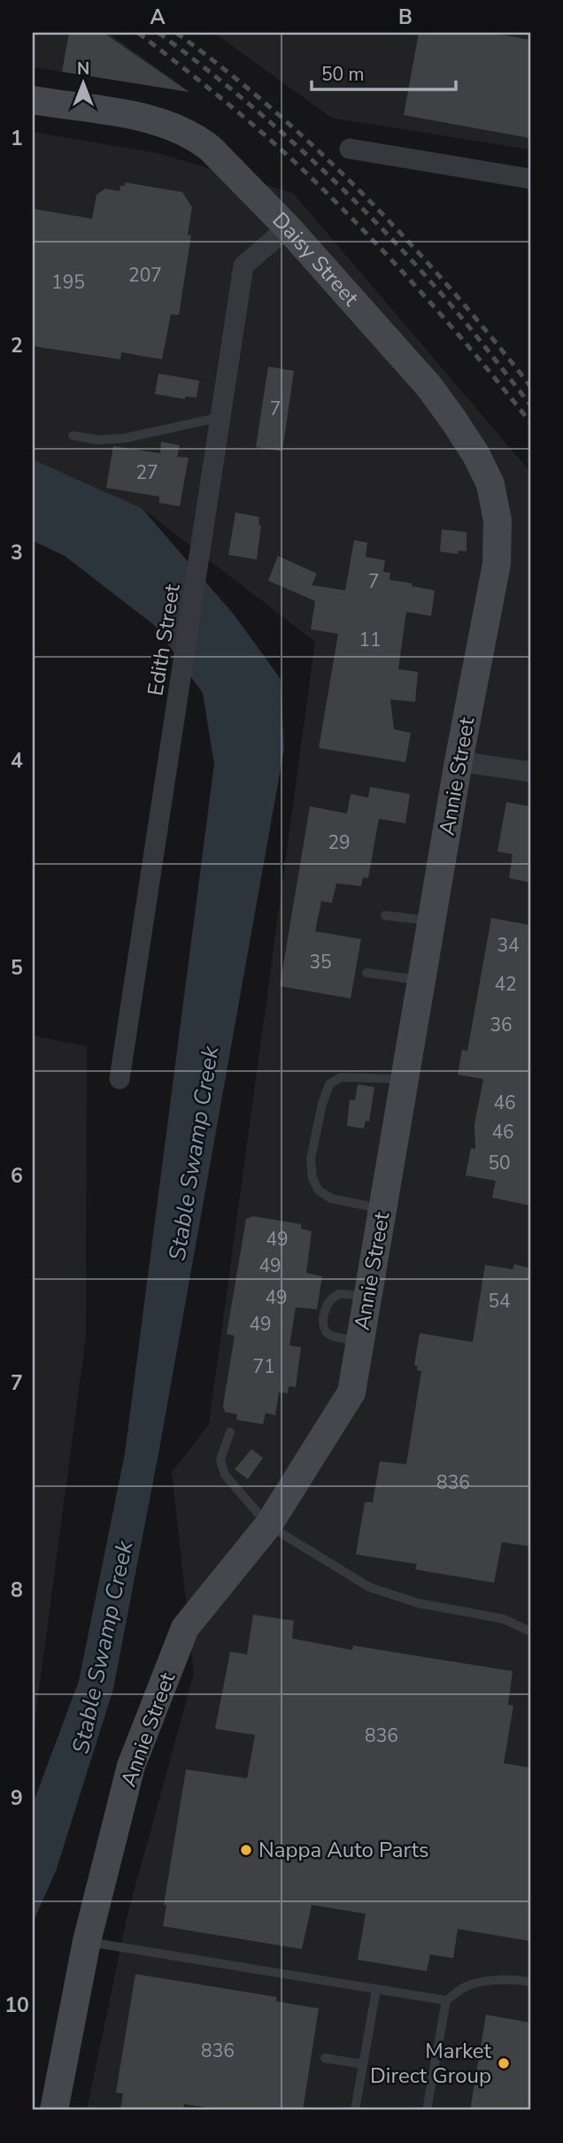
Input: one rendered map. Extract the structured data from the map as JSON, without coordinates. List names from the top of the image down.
{
  "streets": {
    "street": ["Daisy Street", "Edith Street", "Annie Street"]
  },
  "crossings": [
    ["Daisy Street", "Edith Street"],
    ["Daisy Street", "Annie Street"]
  ],
  "water": ["Stable Swamp Creek"],
  "places": ["Nappa Auto Parts", "Market Direct Group"],
  "house_numbers": [
    "207",
    "195",
    "7",
    "27",
    "7",
    "11",
    "29",
    "34",
    "35",
    "42",
    "36",
    "46",
    "46",
    "50",
    "49",
    "49",
    "49",
    "54",
    "49",
    "71",
    "836",
    "836",
    "836"
  ],
  "scale_bar": "50 m",
  "north": "top",
  "grid": {
    "columns": ["A", "B"],
    "rows": [
      "1",
      "2",
      "3",
      "4",
      "5",
      "6",
      "7",
      "8",
      "9",
      "10"
    ]
  }
}
